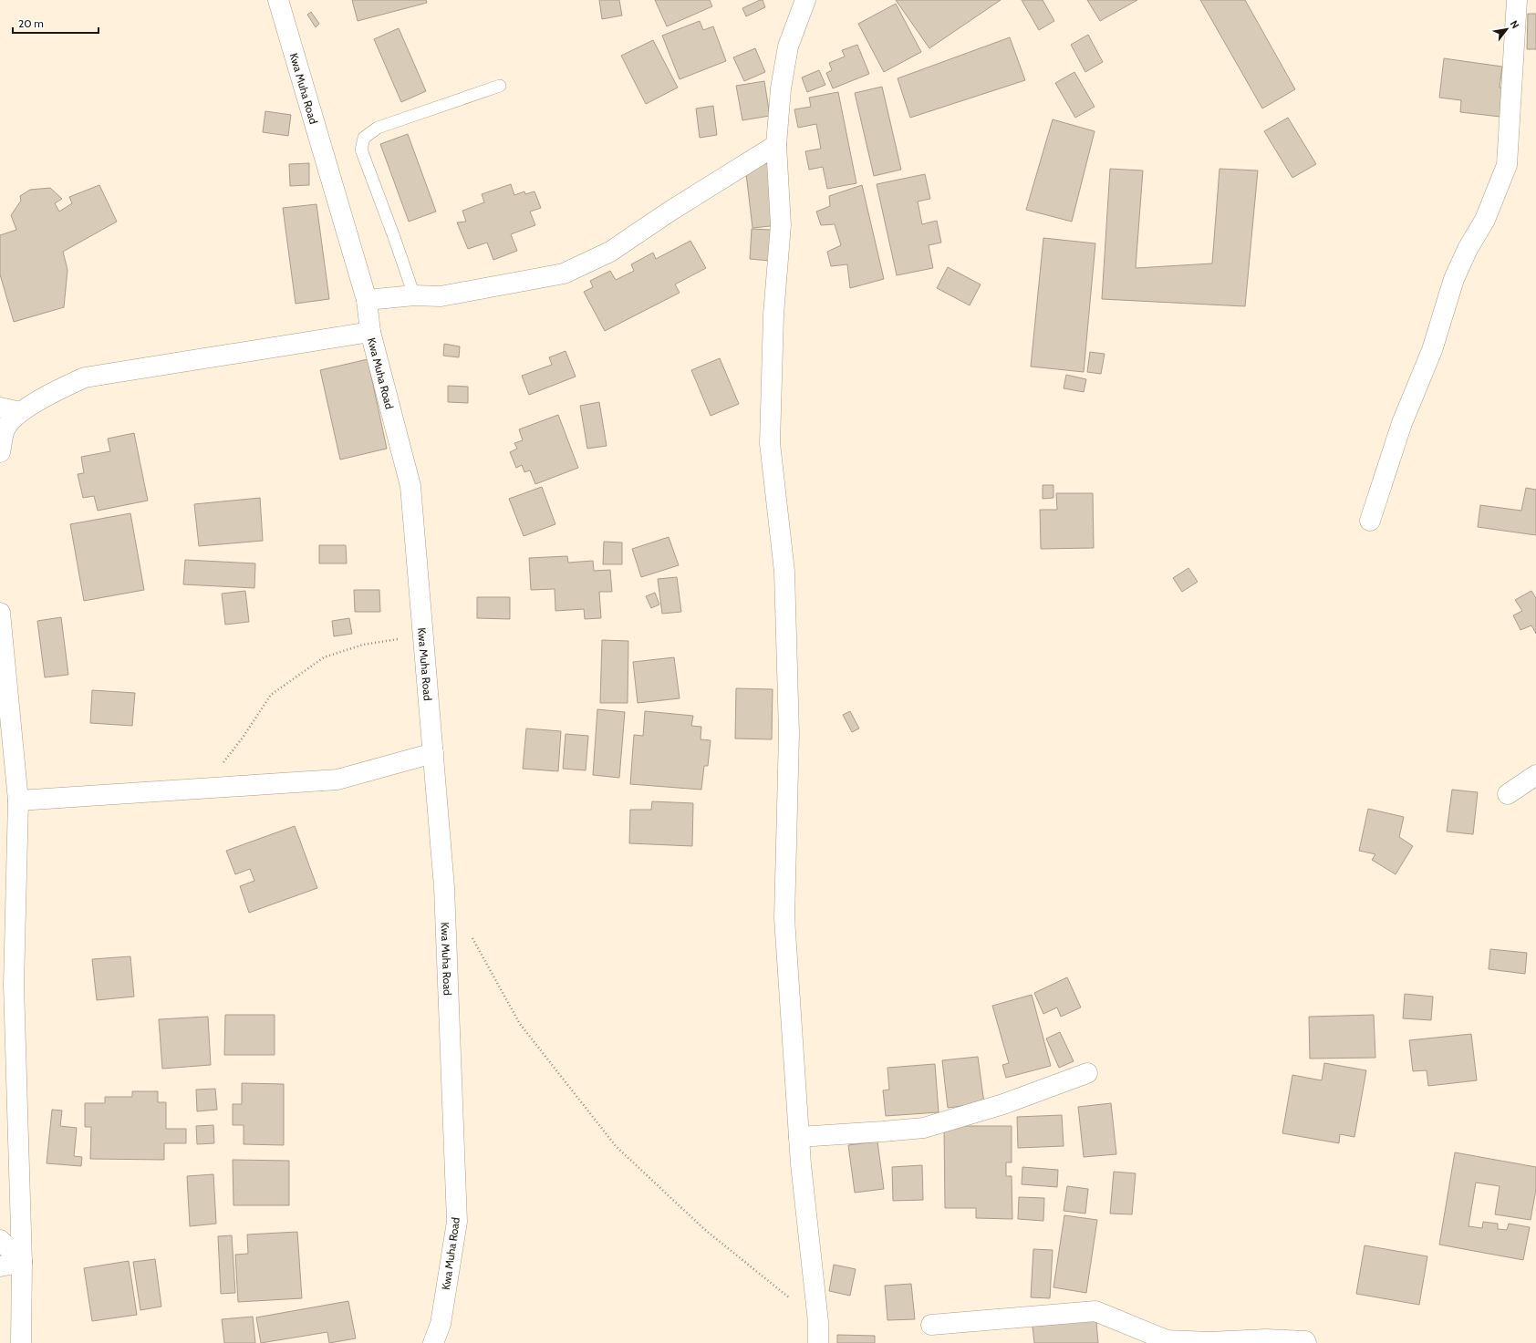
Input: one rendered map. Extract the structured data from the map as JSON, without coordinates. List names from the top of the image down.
{
  "streets": {
    "street": ["Kwa Muha Road"]
  },
  "scale_bar": "20 m",
  "north": "top right"
}
